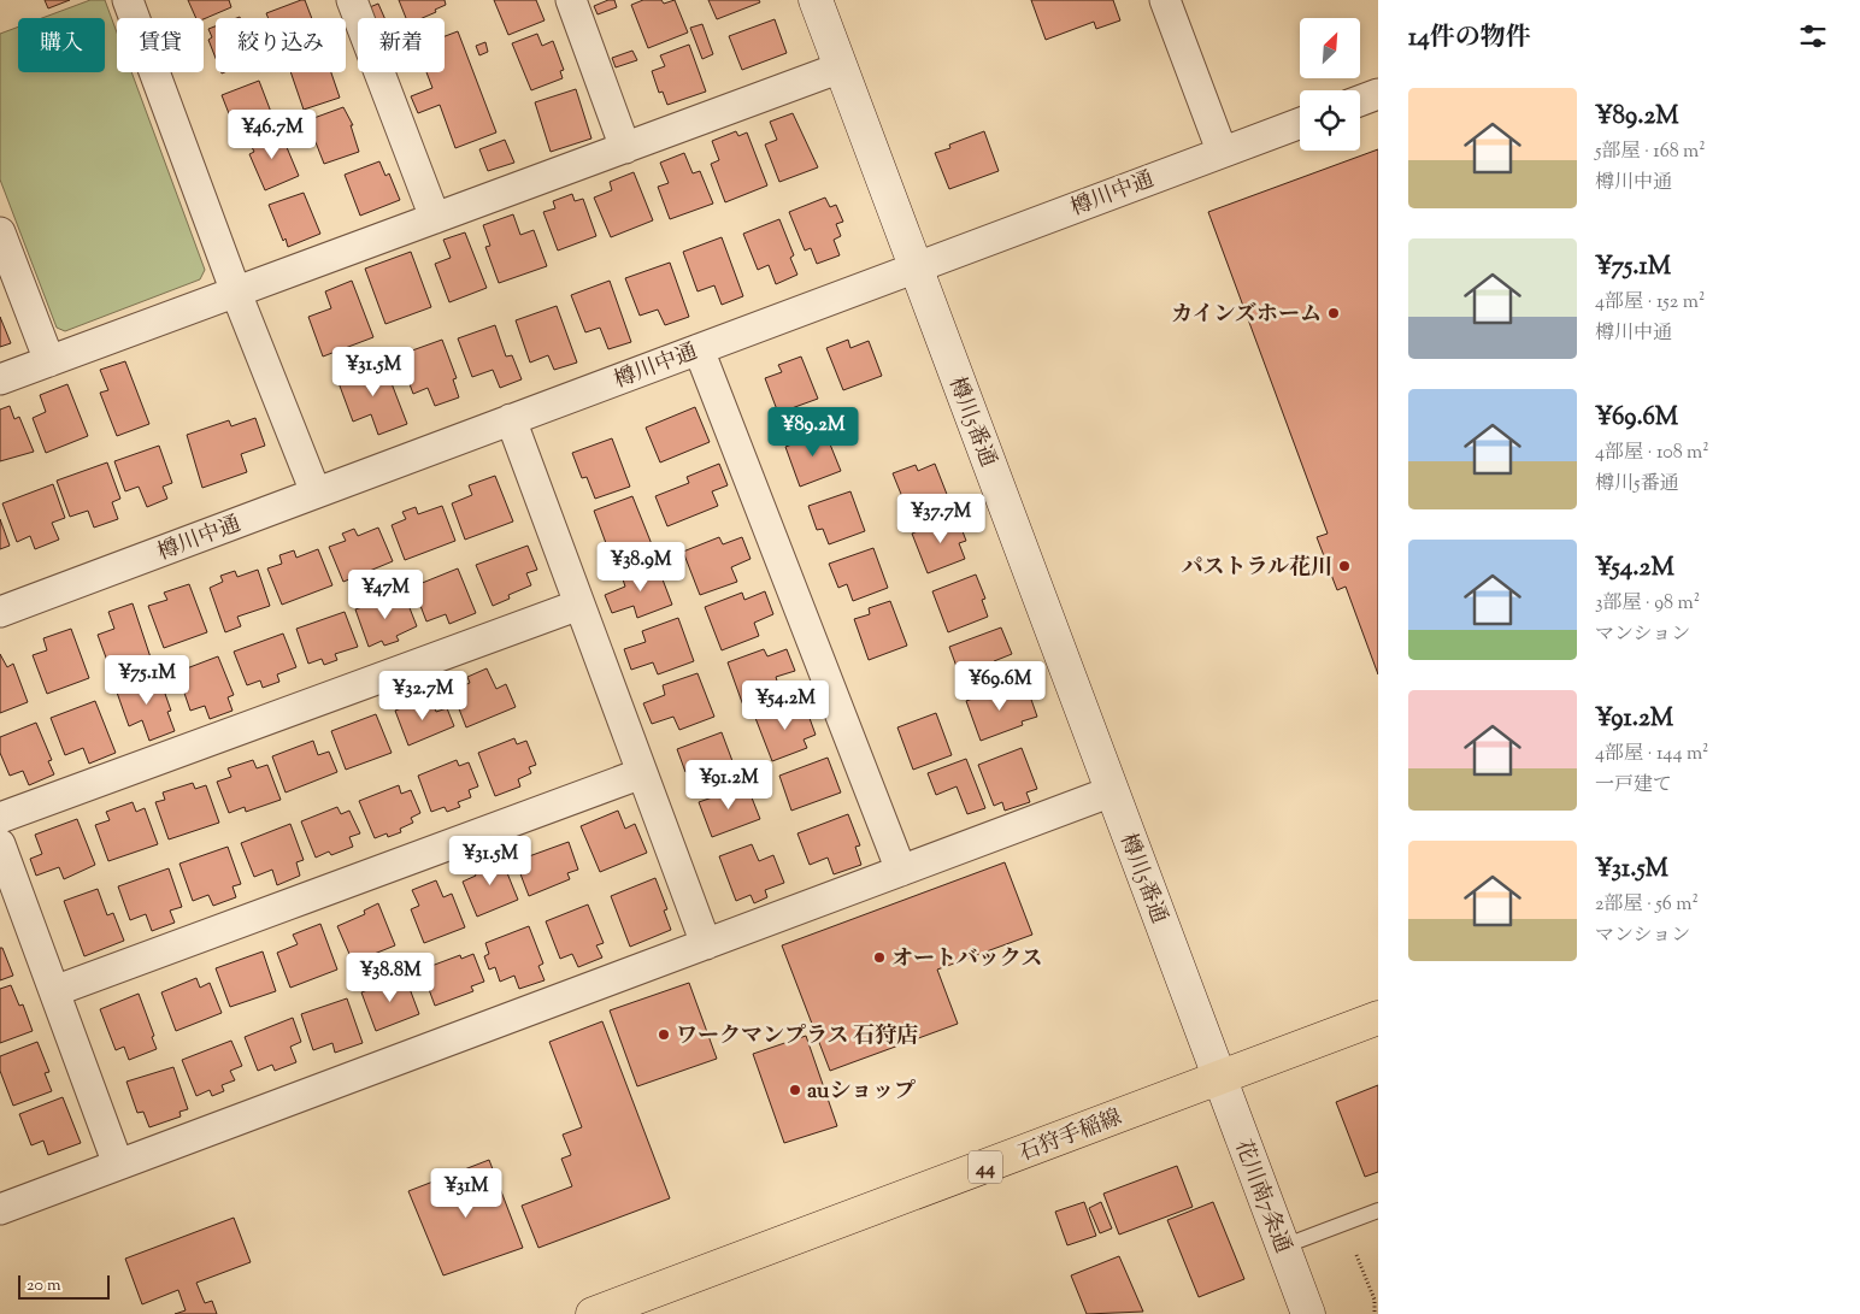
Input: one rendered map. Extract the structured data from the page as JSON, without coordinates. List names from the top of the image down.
{
  "streets": {
    "main road": ["石狩手稲線", "44"],
    "street": ["樽川中通", "樽川5番通", "花川南7条通"]
  },
  "crossings": [
    ["樽川中通", "樽川5番通"],
    ["樽川5番通", "石狩手稲線"],
    ["樽川5番通", "花川南7条通"],
    ["石狩手稲線", "花川南7条通"]
  ],
  "places": [
    "カインズホーム",
    "パストラル花川",
    "オートバックス",
    "ワークマンプラス 石狩店",
    "auショップ"
  ],
  "scale_bar": "20 m",
  "north": "top right",
  "page": {
    "heading": "14件の物件",
    "chip": [
      "購入",
      "賃貸",
      "絞り込み",
      "新着"
    ],
    "list": [
      {
        "name": "¥89.2M",
        "note": "5部屋 · 168 m² · 樽川中通"
      },
      {
        "name": "¥75.1M",
        "note": "4部屋 · 152 m² · 樽川中通"
      },
      {
        "name": "¥69.6M",
        "note": "4部屋 · 108 m² · 樽川5番通"
      },
      {
        "name": "¥54.2M",
        "note": "3部屋 · 98 m² · マンション"
      },
      {
        "name": "¥91.2M",
        "note": "4部屋 · 144 m² · 一戸建て"
      },
      {
        "name": "¥31.5M",
        "note": "2部屋 · 56 m² · マンション"
      }
    ],
    "price": [
      "¥46.7M",
      "¥31.5M",
      "¥89.2M",
      "¥37.7M",
      "¥38.9M",
      "¥47M",
      "¥75.1M",
      "¥69.6M",
      "¥32.7M",
      "¥54.2M",
      "¥91.2M",
      "¥31.5M",
      "¥38.8M",
      "¥31M"
    ],
    "scale": "20 m"
  }
}
